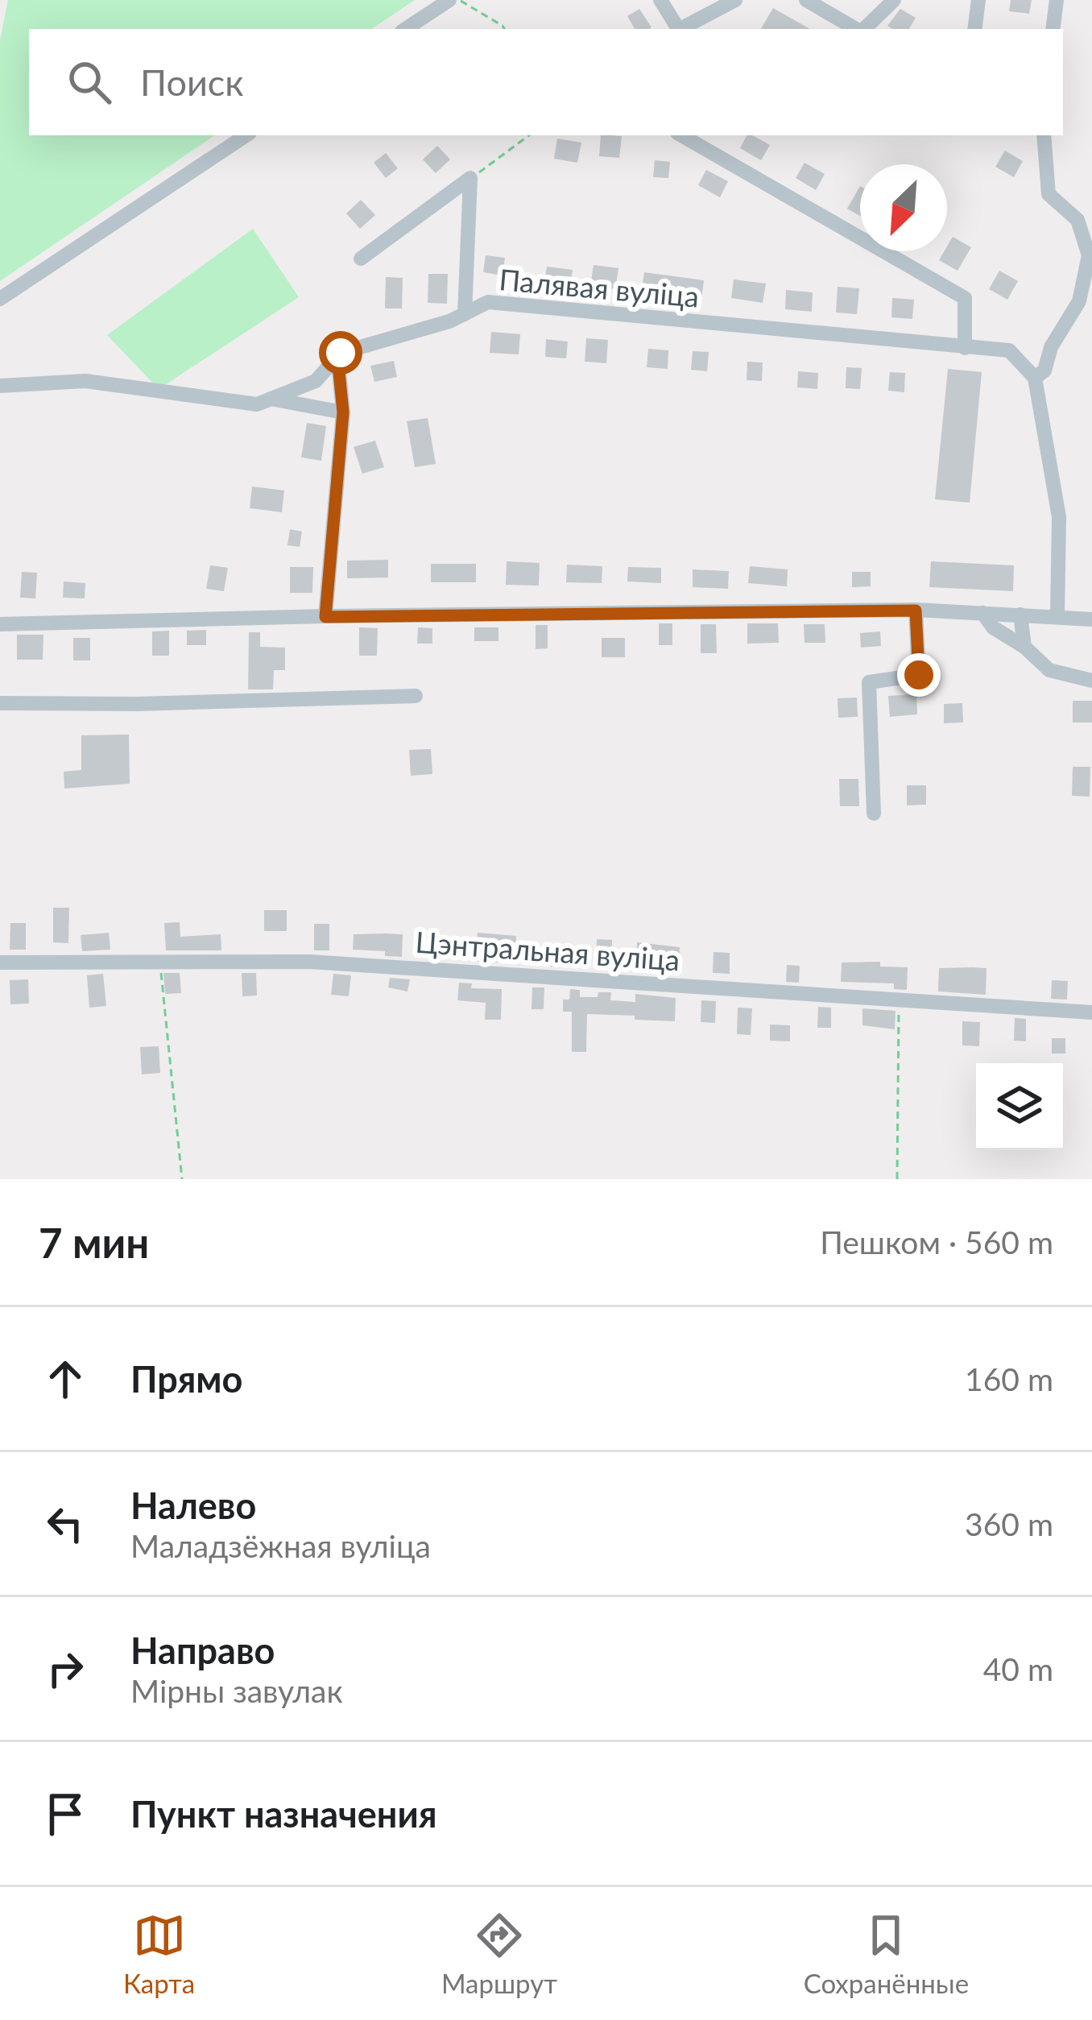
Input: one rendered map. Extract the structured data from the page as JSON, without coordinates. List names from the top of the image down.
{
  "streets": {
    "street": ["Палявая вуліца", "Цэнтральная вуліца"]
  },
  "north": "bottom left",
  "page": {
    "search": "Поиск",
    "heading": ["7 мин", "Пешком · 560 m"],
    "list": [
      ["Прямо", "160 m"],
      ["Налево", "Маладзёжная вуліца", "360 m"],
      ["Направо", "Мірны завулак", "40 m"],
      "Пункт назначения"
    ],
    "nav": ["Карта", "Маршрут", "Сохранённые"]
  }
}
